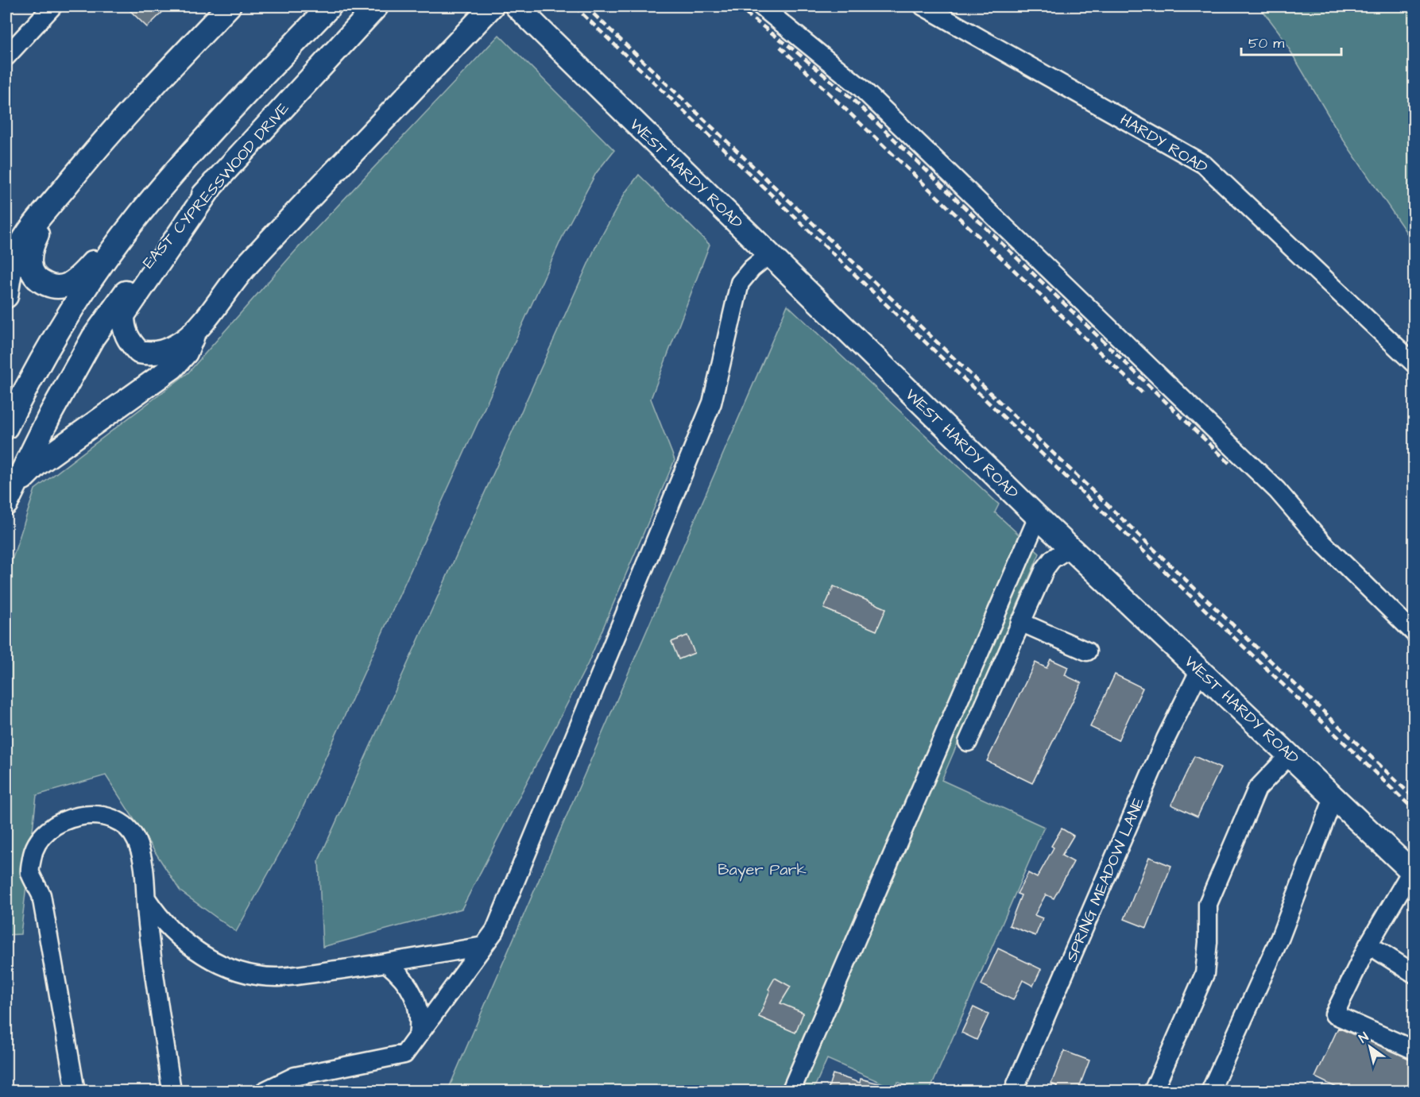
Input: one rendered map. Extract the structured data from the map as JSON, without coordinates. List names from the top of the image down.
{
  "streets": {
    "main road": ["WEST HARDY ROAD", "EAST CYPRESSWOOD DRIVE"],
    "street": ["HARDY ROAD", "SPRING MEADOW LANE"]
  },
  "crossings": [
    ["WEST HARDY ROAD", "SPRING MEADOW LANE"]
  ],
  "parks": ["Bayer Park"],
  "scale_bar": "50 m",
  "north": "top left"
}
